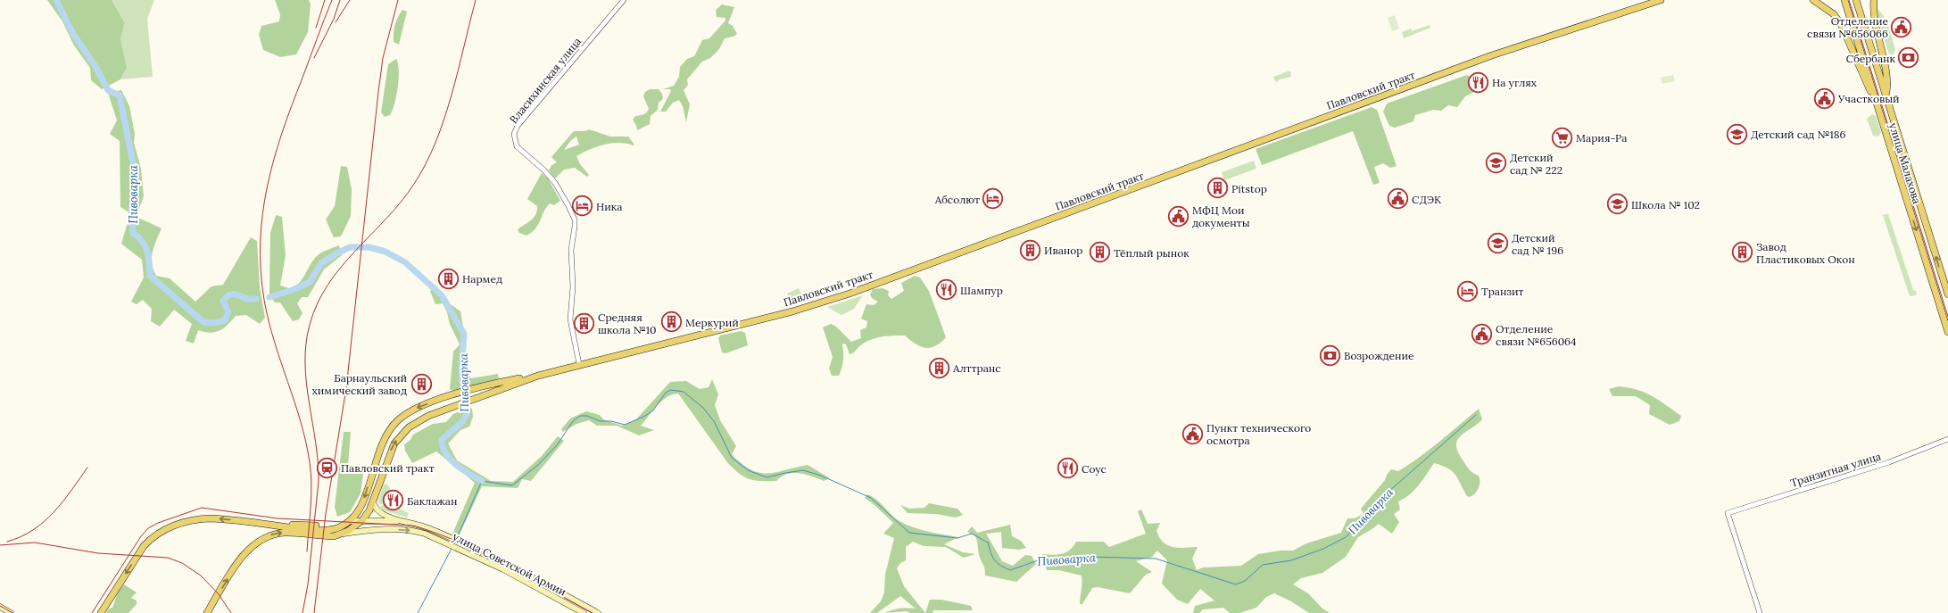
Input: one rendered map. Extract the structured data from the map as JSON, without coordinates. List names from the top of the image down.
{
  "streets": {
    "main road": ["Павловский тракт", "улица Малахова", "улица Советской Армии"],
    "street": ["Власихинская улица", "Транзитная улица"]
  },
  "crossings": [
    ["Власихинская улица", "Павловский тракт"],
    ["Павловский тракт", "улица Советской Армии"]
  ],
  "water": ["Пивоварка"],
  "places": {
    "public building": [
      "Отделение связи №656066",
      "Участковый",
      "СДЭК",
      "МФЦ Мои документы",
      "Отделение связи №656064",
      "Пункт технического осмотра"
    ],
    "bank": ["Сбербанк", "Возрождение"],
    "restaurant": [
      "На углях",
      "Шампур",
      "Соус",
      "Баклажан"
    ],
    "school or university": [
      "Детский сад №186",
      "Детский сад № 222",
      "Школа № 102",
      "Детский сад № 196"
    ],
    "supermarket": ["Мария-Ра"],
    "building": [
      "Pitstop",
      "Иванор",
      "Тёплый рынок",
      "Завод Пластиковых Окон",
      "Нармед",
      "Меркурий",
      "Средняя школа №10",
      "Алттранс",
      "Барнаульский химический завод"
    ],
    "hotel": ["Абсолют", "Ника", "Транзит"],
    "station": ["Павловский тракт"]
  }
}
